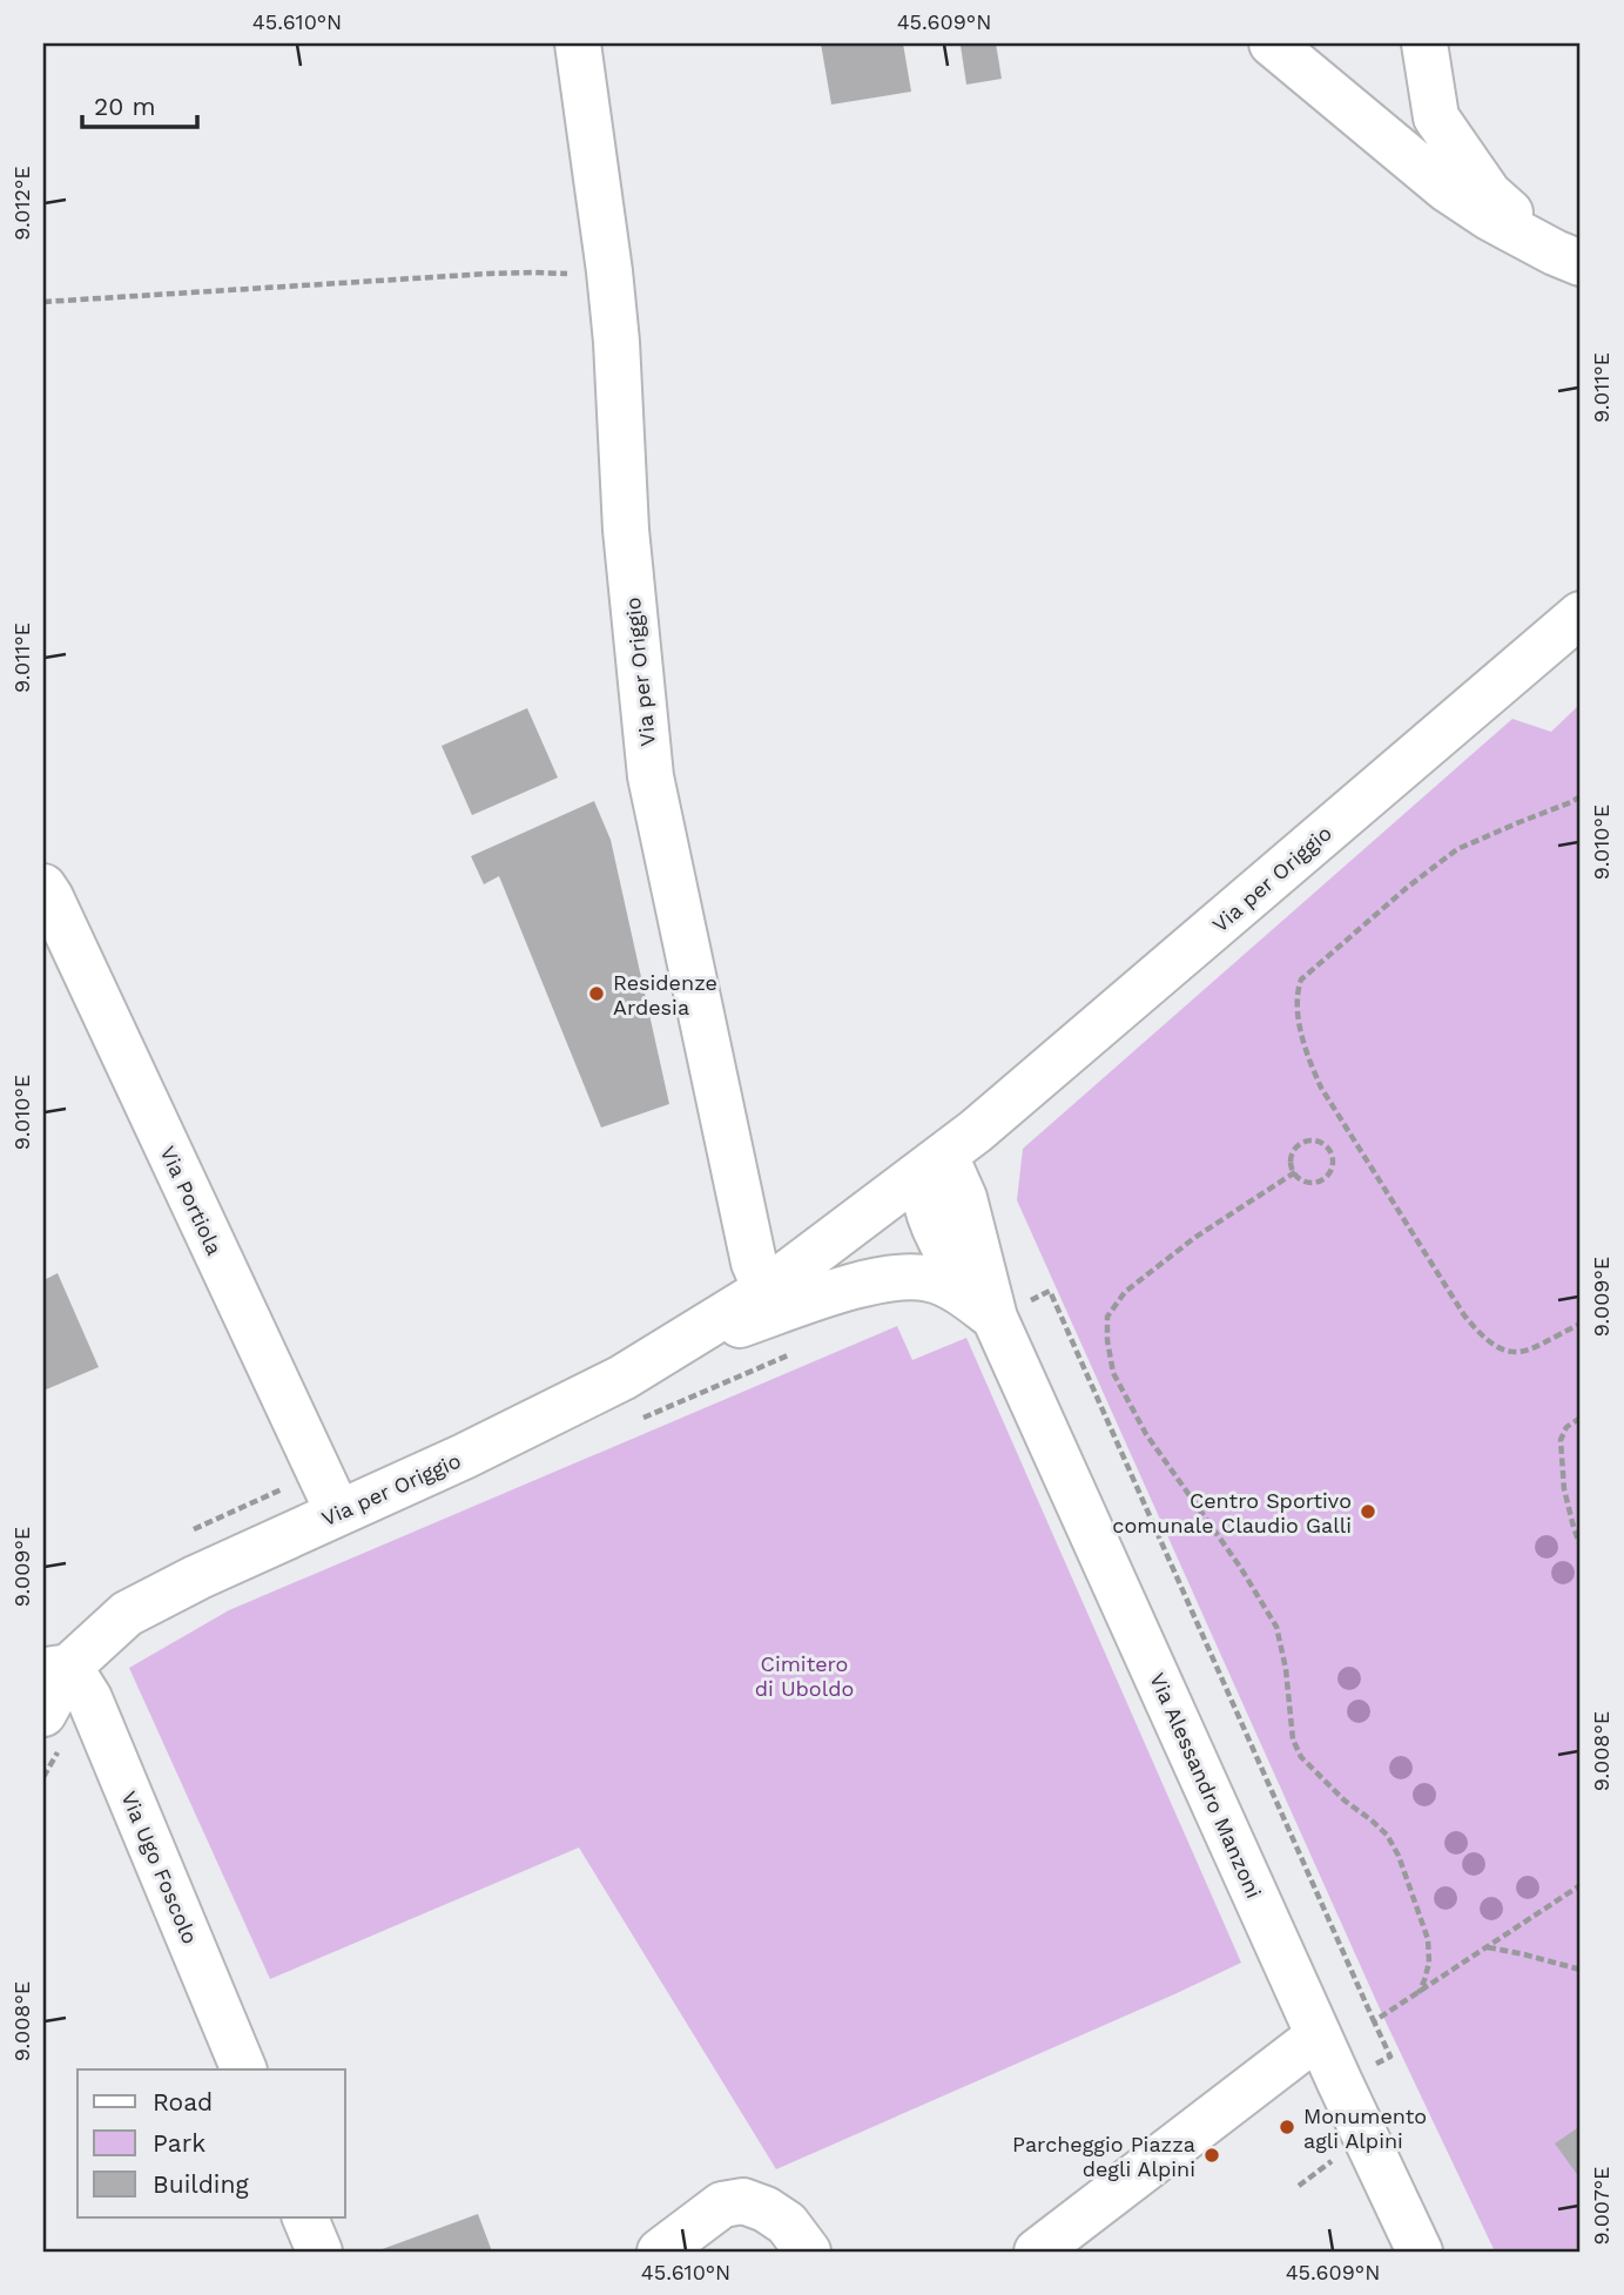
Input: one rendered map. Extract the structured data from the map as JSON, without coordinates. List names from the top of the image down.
{
  "streets": {
    "main road": [
      "Via per Origgio",
      "Via Portiola",
      "Via Alessandro Manzoni",
      "Via Ugo Foscolo"
    ]
  },
  "crossings": [
    ["Via per Origgio", "Via Portiola"],
    ["Via per Origgio", "Via Alessandro Manzoni"],
    ["Via per Origgio", "Via Ugo Foscolo"]
  ],
  "parks": ["Cimitero di Uboldo"],
  "places": [
    "Residenze Ardesia",
    "Centro Sportivo comunale Claudio Galli",
    "Monumento agli Alpini",
    "Parcheggio Piazza degli Alpini"
  ],
  "legend": ["Road", "Park", "Building"],
  "scale_bar": "20 m",
  "coordinates": [
    "45.610°N",
    "45.609°N",
    "9.012°E",
    "9.011°E",
    "9.010°E",
    "9.009°E",
    "9.008°E",
    "9.007°E"
  ]
}
